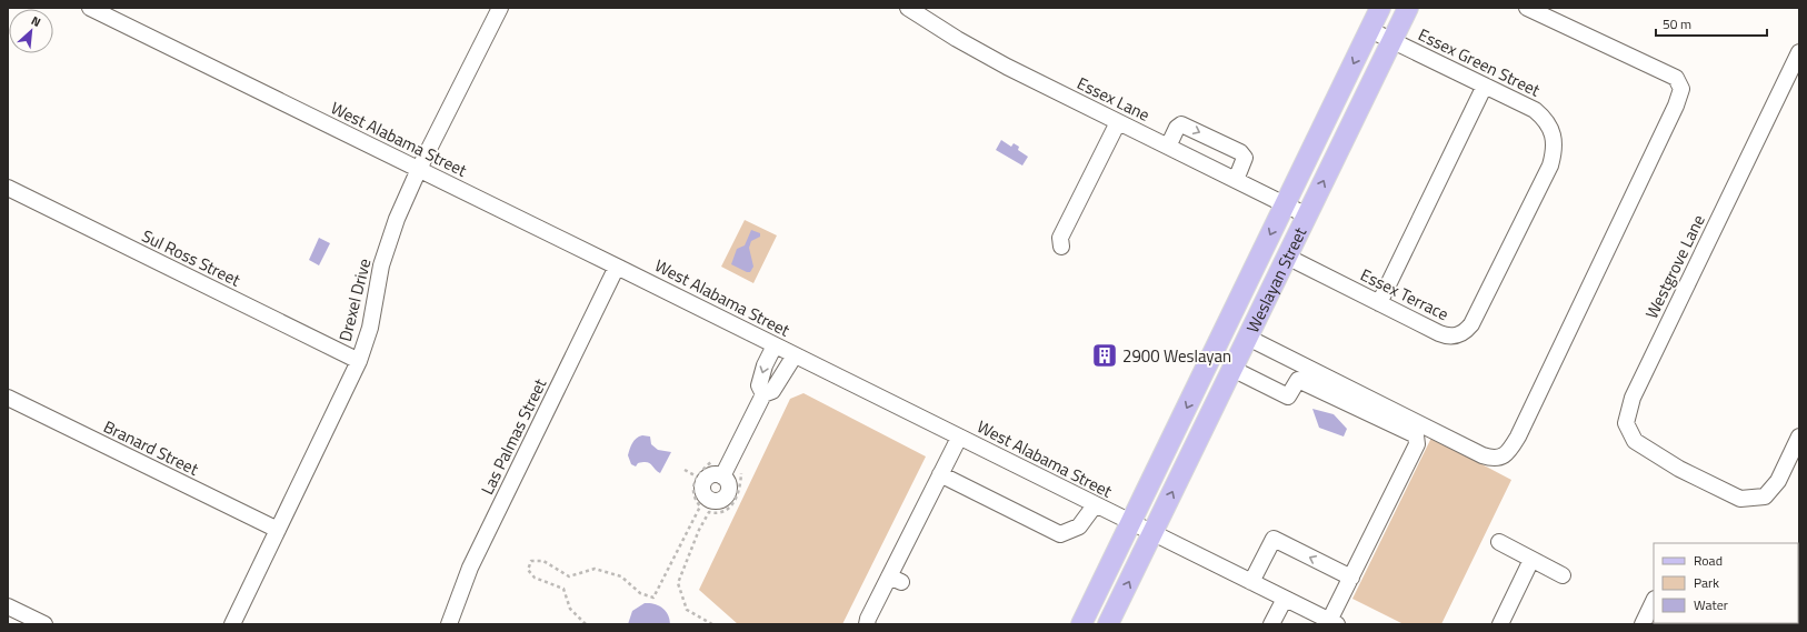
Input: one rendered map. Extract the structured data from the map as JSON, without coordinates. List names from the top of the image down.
{
  "streets": {
    "main road": ["Weslayan Street"],
    "street": [
      "Essex Green Street",
      "Essex Lane",
      "West Alabama Street",
      "Sul Ross Street",
      "Westgrove Lane",
      "Essex Terrace",
      "Drexel Drive",
      "Las Palmas Street",
      "Branard Street"
    ]
  },
  "crossings": [
    ["Essex Green Street", "Weslayan Street"],
    ["Essex Green Street", "Essex Terrace"],
    ["Essex Lane", "Weslayan Street"],
    ["West Alabama Street", "Weslayan Street"],
    ["West Alabama Street", "Drexel Drive"],
    ["West Alabama Street", "Las Palmas Street"],
    ["Sul Ross Street", "Drexel Drive"],
    ["Weslayan Street", "Essex Terrace"],
    ["Drexel Drive", "Branard Street"]
  ],
  "places": {
    "building": ["2900 Weslayan"]
  },
  "legend": ["Road", "Park", "Water"],
  "scale_bar": "50 m",
  "north": "top right"
}
